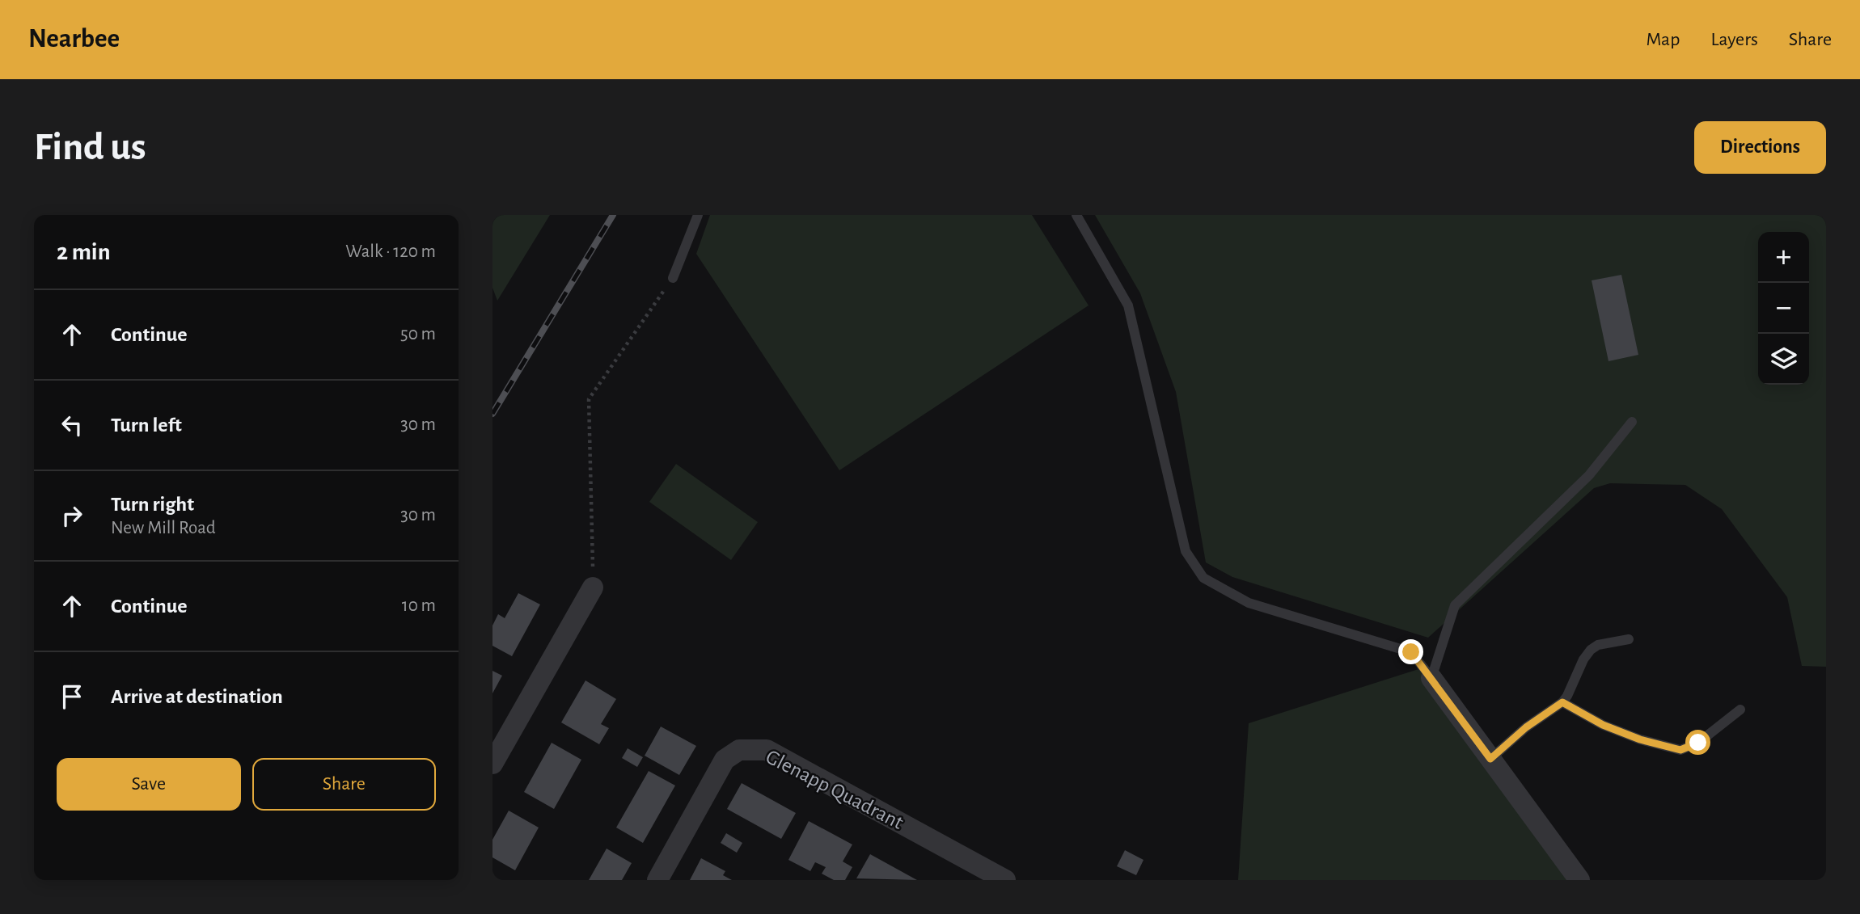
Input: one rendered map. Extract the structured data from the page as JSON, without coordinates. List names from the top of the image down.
{
  "streets": {
    "street": ["Glenapp Quadrant"]
  },
  "page": {
    "header": "Nearbee",
    "nav": ["Map", "Layers", "Share"],
    "buttons": [
      "Directions",
      ["Save", "Share"]
    ],
    "title": "Find us",
    "heading": ["2 min", "Walk · 120 m"],
    "map_buttons": ["+", "−"],
    "list": [
      ["Continue", "50 m"],
      ["Turn left", "30 m"],
      ["Turn right", "New Mill Road", "30 m"],
      ["Continue", "10 m"],
      "Arrive at destination"
    ]
  }
}
